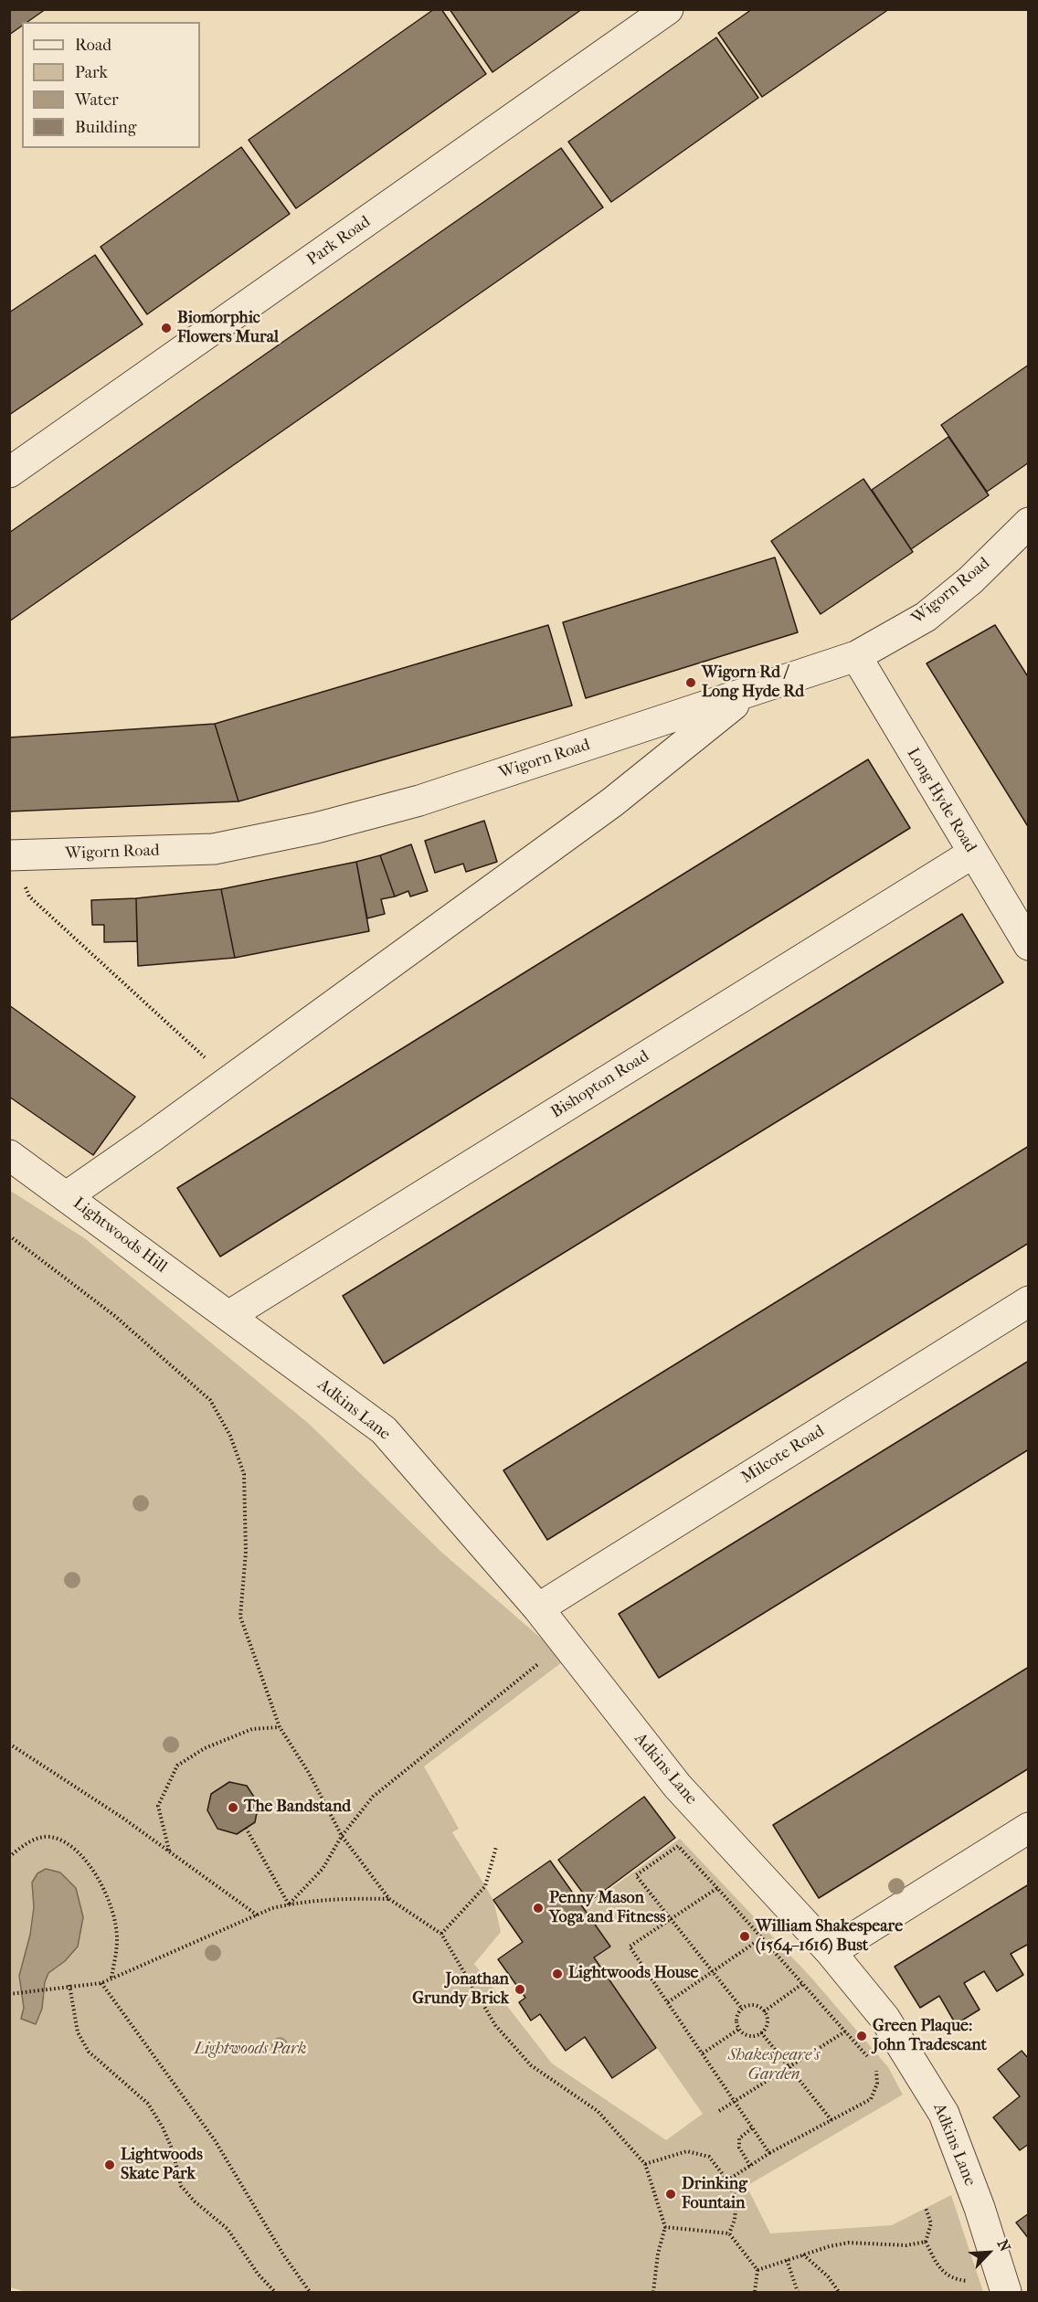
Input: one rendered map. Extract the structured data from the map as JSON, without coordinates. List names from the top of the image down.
{
  "streets": {
    "street": [
      "Park Road",
      "Wigorn Road",
      "Long Hyde Road",
      "Bishopton Road",
      "Lightwoods Hill",
      "Adkins Lane",
      "Milcote Road"
    ]
  },
  "crossings": [
    ["Wigorn Road", "Long Hyde Road"],
    ["Long Hyde Road", "Bishopton Road"],
    ["Bishopton Road", "Lightwoods Hill"],
    ["Bishopton Road", "Adkins Lane"],
    ["Lightwoods Hill", "Adkins Lane"],
    ["Adkins Lane", "Milcote Road"]
  ],
  "parks": ["Lightwoods Park", "Shakespeare's Garden"],
  "places": [
    "Biomorphic Flowers Mural",
    "Wigorn Rd / Long Hyde Rd",
    "The Bandstand",
    "Penny Mason Yoga and Fitness",
    "William Shakespeare (1564–1616) Bust",
    "Lightwoods House",
    "Jonathan Grundy Brick",
    "Green Plaque: John Tradescant",
    "Lightwoods Skate Park",
    "Drinking Fountain"
  ],
  "legend": [
    "Road",
    "Park",
    "Water",
    "Building"
  ],
  "north": "top right"
}
